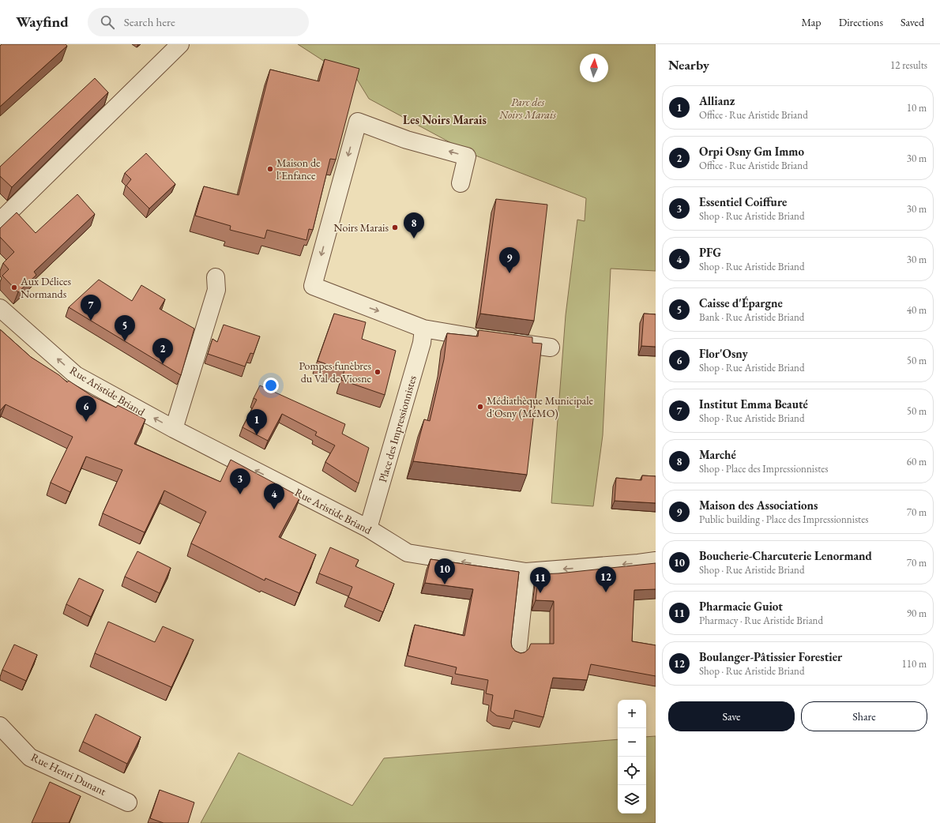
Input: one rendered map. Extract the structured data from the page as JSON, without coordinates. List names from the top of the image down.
{
  "streets": {
    "street": ["Rue Aristide Briand", "Place des Impressionnistes", "Rue Henri Dunant"]
  },
  "crossings": [
    ["Rue Aristide Briand", "Place des Impressionnistes"]
  ],
  "one_way": ["Rue Aristide Briand"],
  "districts": ["Les Noirs Marais"],
  "parks": ["Parc des Noirs Marais"],
  "places": [
    "Maison de l'Enfance",
    "Noirs Marais",
    "Aux Délices Normands",
    "Pompes funèbres du Val de Viosne",
    "Médiathèque Municipale d'Osny (MéMO)"
  ],
  "north": "top",
  "page": {
    "header": "Wayfind",
    "search": "Search here",
    "nav": ["Map", "Directions", "Saved"],
    "heading": ["Nearby", "12 results"],
    "list": [
      {
        "mark": "1",
        "name": "Allianz",
        "note": "Office · Rue Aristide Briand",
        "value": "10 m"
      },
      {
        "mark": "2",
        "name": "Orpi Osny Gm Immo",
        "note": "Office · Rue Aristide Briand",
        "value": "30 m"
      },
      {
        "mark": "3",
        "name": "Essentiel Coiffure",
        "note": "Shop · Rue Aristide Briand",
        "value": "30 m"
      },
      {
        "mark": "4",
        "name": "PFG",
        "note": "Shop · Rue Aristide Briand",
        "value": "30 m"
      },
      {
        "mark": "5",
        "name": "Caisse d'Épargne",
        "note": "Bank · Rue Aristide Briand",
        "value": "40 m"
      },
      {
        "mark": "6",
        "name": "Flor'Osny",
        "note": "Shop · Rue Aristide Briand",
        "value": "50 m"
      },
      {
        "mark": "7",
        "name": "Institut Emma Beauté",
        "note": "Shop · Rue Aristide Briand",
        "value": "50 m"
      },
      {
        "mark": "8",
        "name": "Marché",
        "note": "Shop · Place des Impressionnistes",
        "value": "60 m"
      },
      {
        "mark": "9",
        "name": "Maison des Associations",
        "note": "Public building · Place des Impressionnistes",
        "value": "70 m"
      },
      {
        "mark": "10",
        "name": "Boucherie-Charcuterie Lenormand",
        "note": "Shop · Rue Aristide Briand",
        "value": "70 m"
      },
      {
        "mark": "11",
        "name": "Pharmacie Guiot",
        "note": "Pharmacy · Rue Aristide Briand",
        "value": "90 m"
      },
      {
        "mark": "12",
        "name": "Boulanger-Pâtissier Forestier",
        "note": "Shop · Rue Aristide Briand",
        "value": "110 m"
      }
    ],
    "pins": [
      "8",
      "9",
      "7",
      "5",
      "2",
      "6",
      "1",
      "3",
      "4",
      "10",
      "12",
      "11"
    ],
    "buttons": ["Save", "Share"],
    "map_buttons": ["+", "−"]
  }
}
